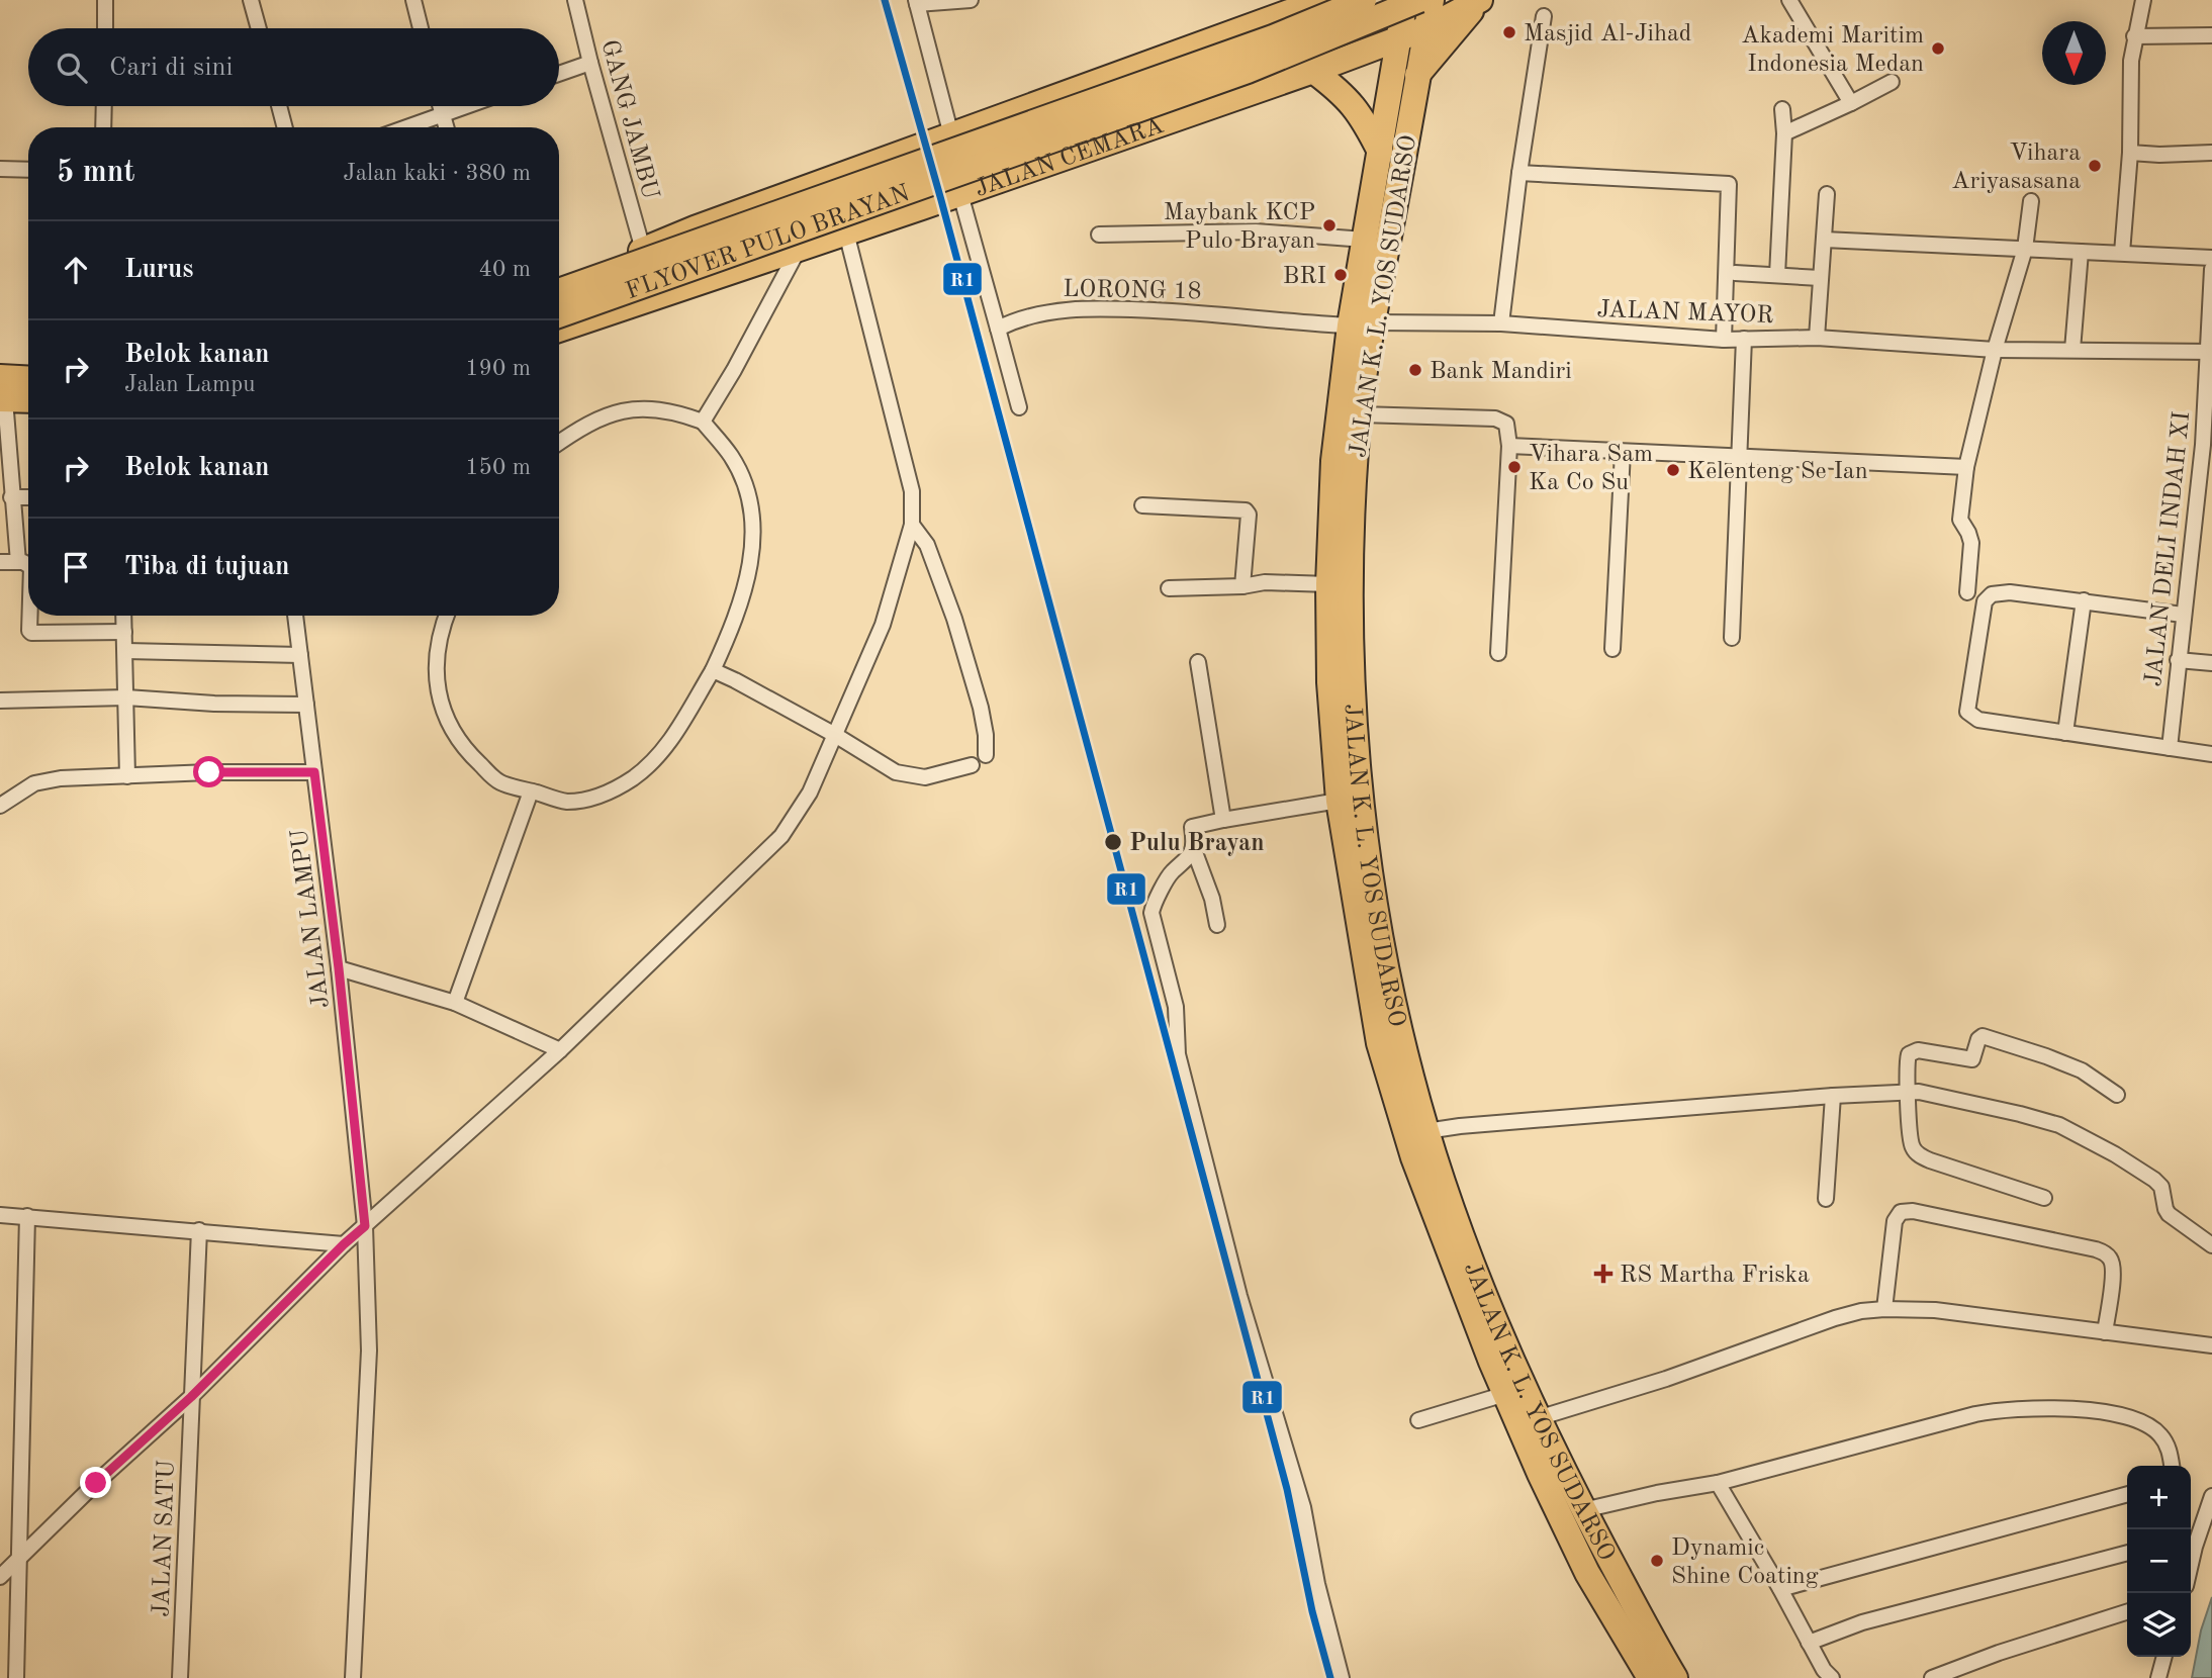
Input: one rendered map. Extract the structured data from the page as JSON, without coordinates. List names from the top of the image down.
{
  "streets": {
    "highway": ["JALAN CEMARA", "FLYOVER PULO BRAYAN", "JALAN K. L. YOS SUDARSO"],
    "street": [
      "GANG JAMBU",
      "LORONG 18",
      "JALAN MAYOR",
      "JALAN DELI INDAH XI",
      "JALAN LAMPU",
      "JALAN SATU"
    ]
  },
  "crossings": [
    ["JALAN CEMARA", "JALAN K. L. YOS SUDARSO"],
    ["LORONG 18", "JALAN K. L. YOS SUDARSO"],
    ["LORONG 18", "JALAN MAYOR"],
    ["JALAN K. L. YOS SUDARSO", "JALAN MAYOR"],
    ["JALAN MAYOR", "JALAN DELI INDAH XI"]
  ],
  "places": {
    "other": [
      "Masjid Al-Jihad",
      "Akademi Maritim Indonesia Medan",
      "Vihara Ariyasasana",
      "Maybank KCP Pulo Brayan",
      "BRI",
      "Bank Mandiri",
      "Vihara Sam Ka Co Su",
      "Kelenteng Se Ian",
      "Pulu Brayan",
      "Dynamic Shine Coating"
    ],
    "health": ["RS Martha Friska"]
  },
  "lines": ["transit line R1"],
  "north": "bottom",
  "page": {
    "search": "Cari di sini",
    "heading": ["5 mnt", "Jalan kaki · 380 m"],
    "list": [
      ["Lurus", "40 m"],
      ["Belok kanan", "Jalan Lampu", "190 m"],
      ["Belok kanan", "150 m"],
      "Tiba di tujuan"
    ],
    "map_buttons": ["+", "−"]
  }
}
